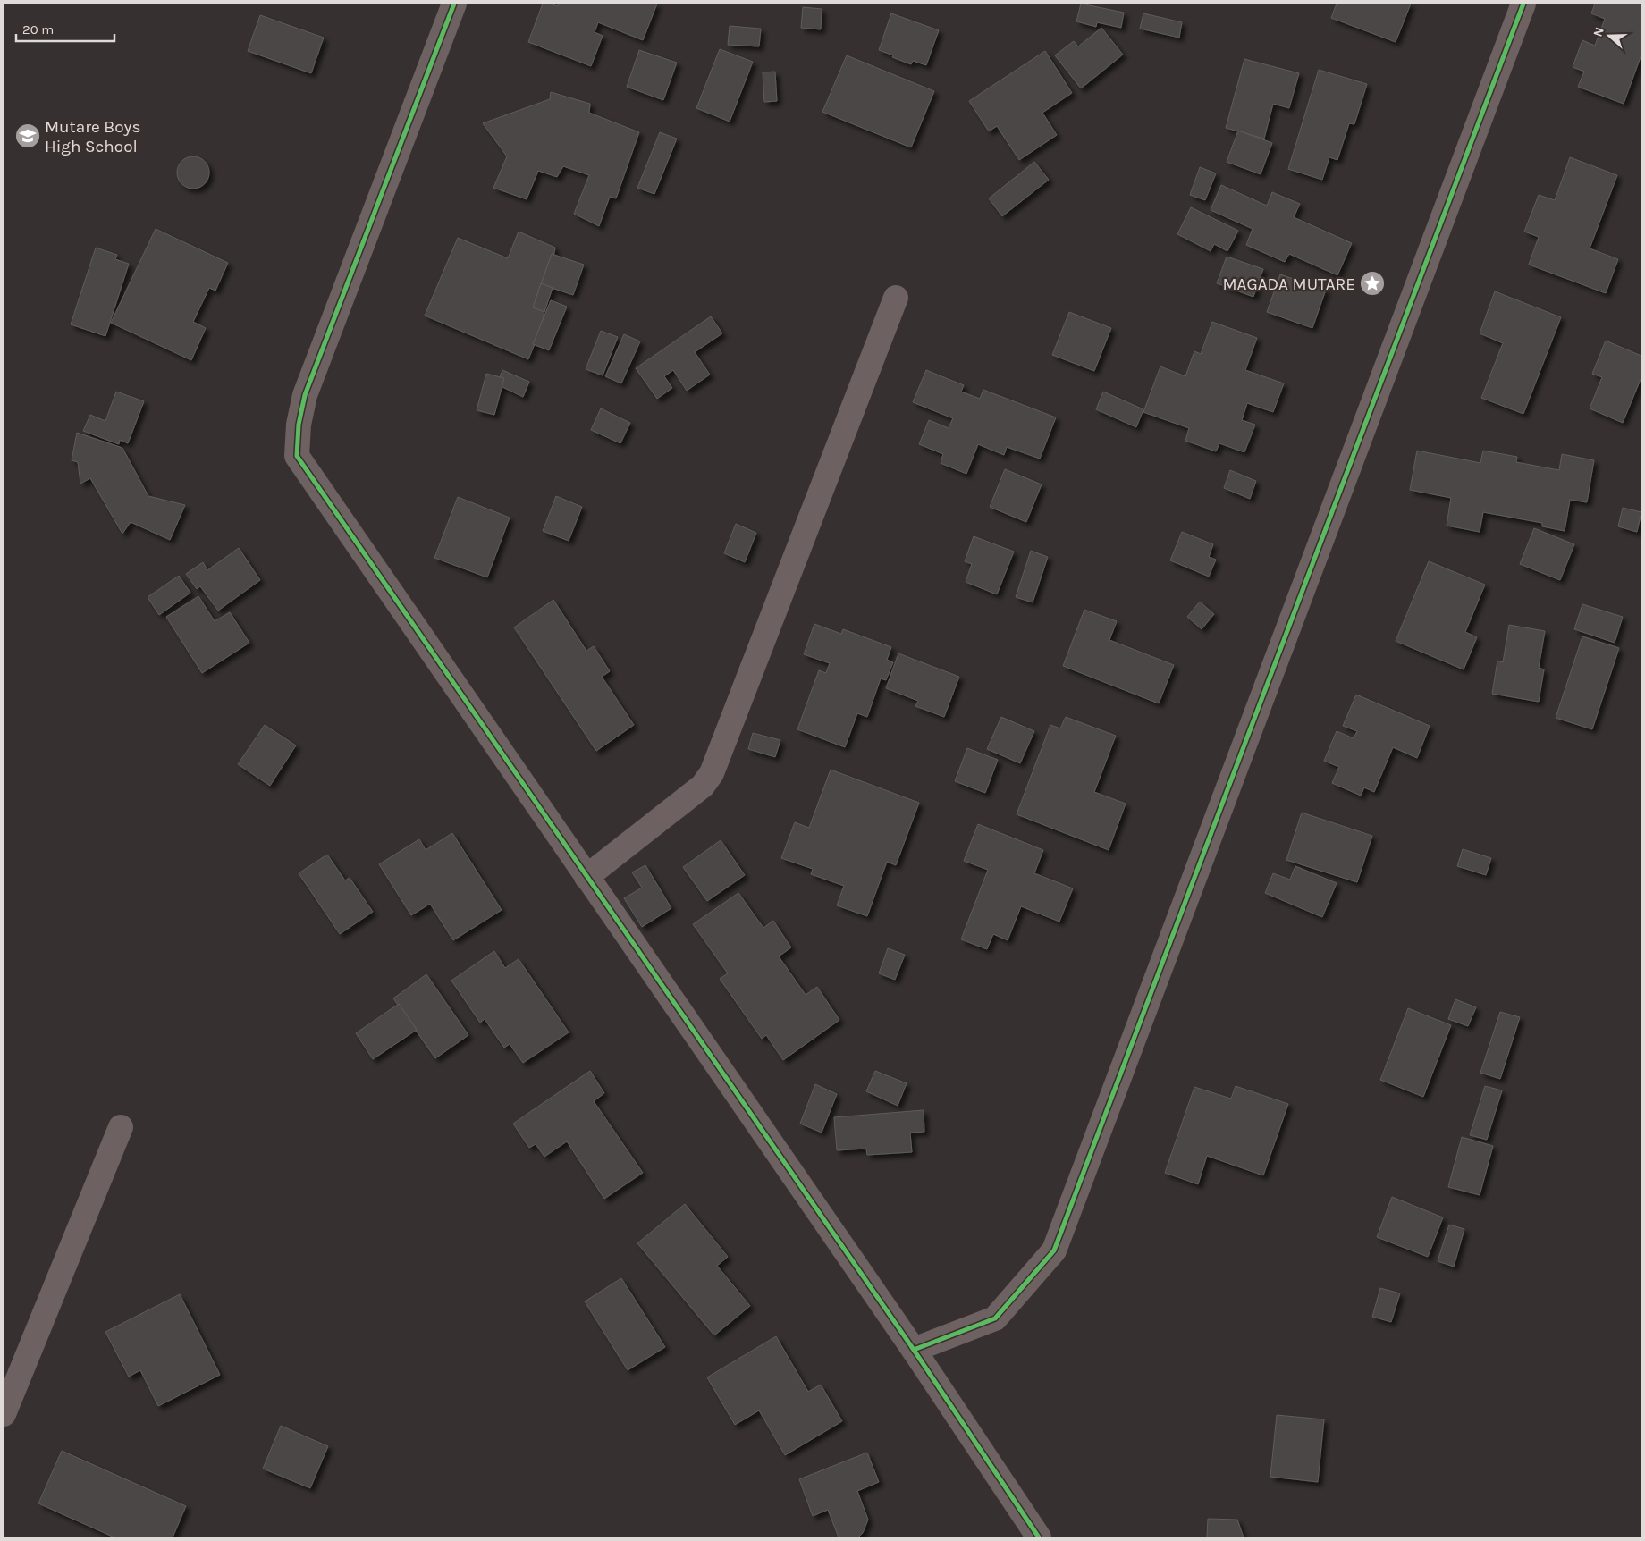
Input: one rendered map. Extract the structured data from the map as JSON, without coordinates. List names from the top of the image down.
{
  "places": {
    "school or university": ["Mutare Boys High School"],
    "place": ["MAGADA MUTARE"]
  },
  "scale_bar": "20 m",
  "north": "left"
}
